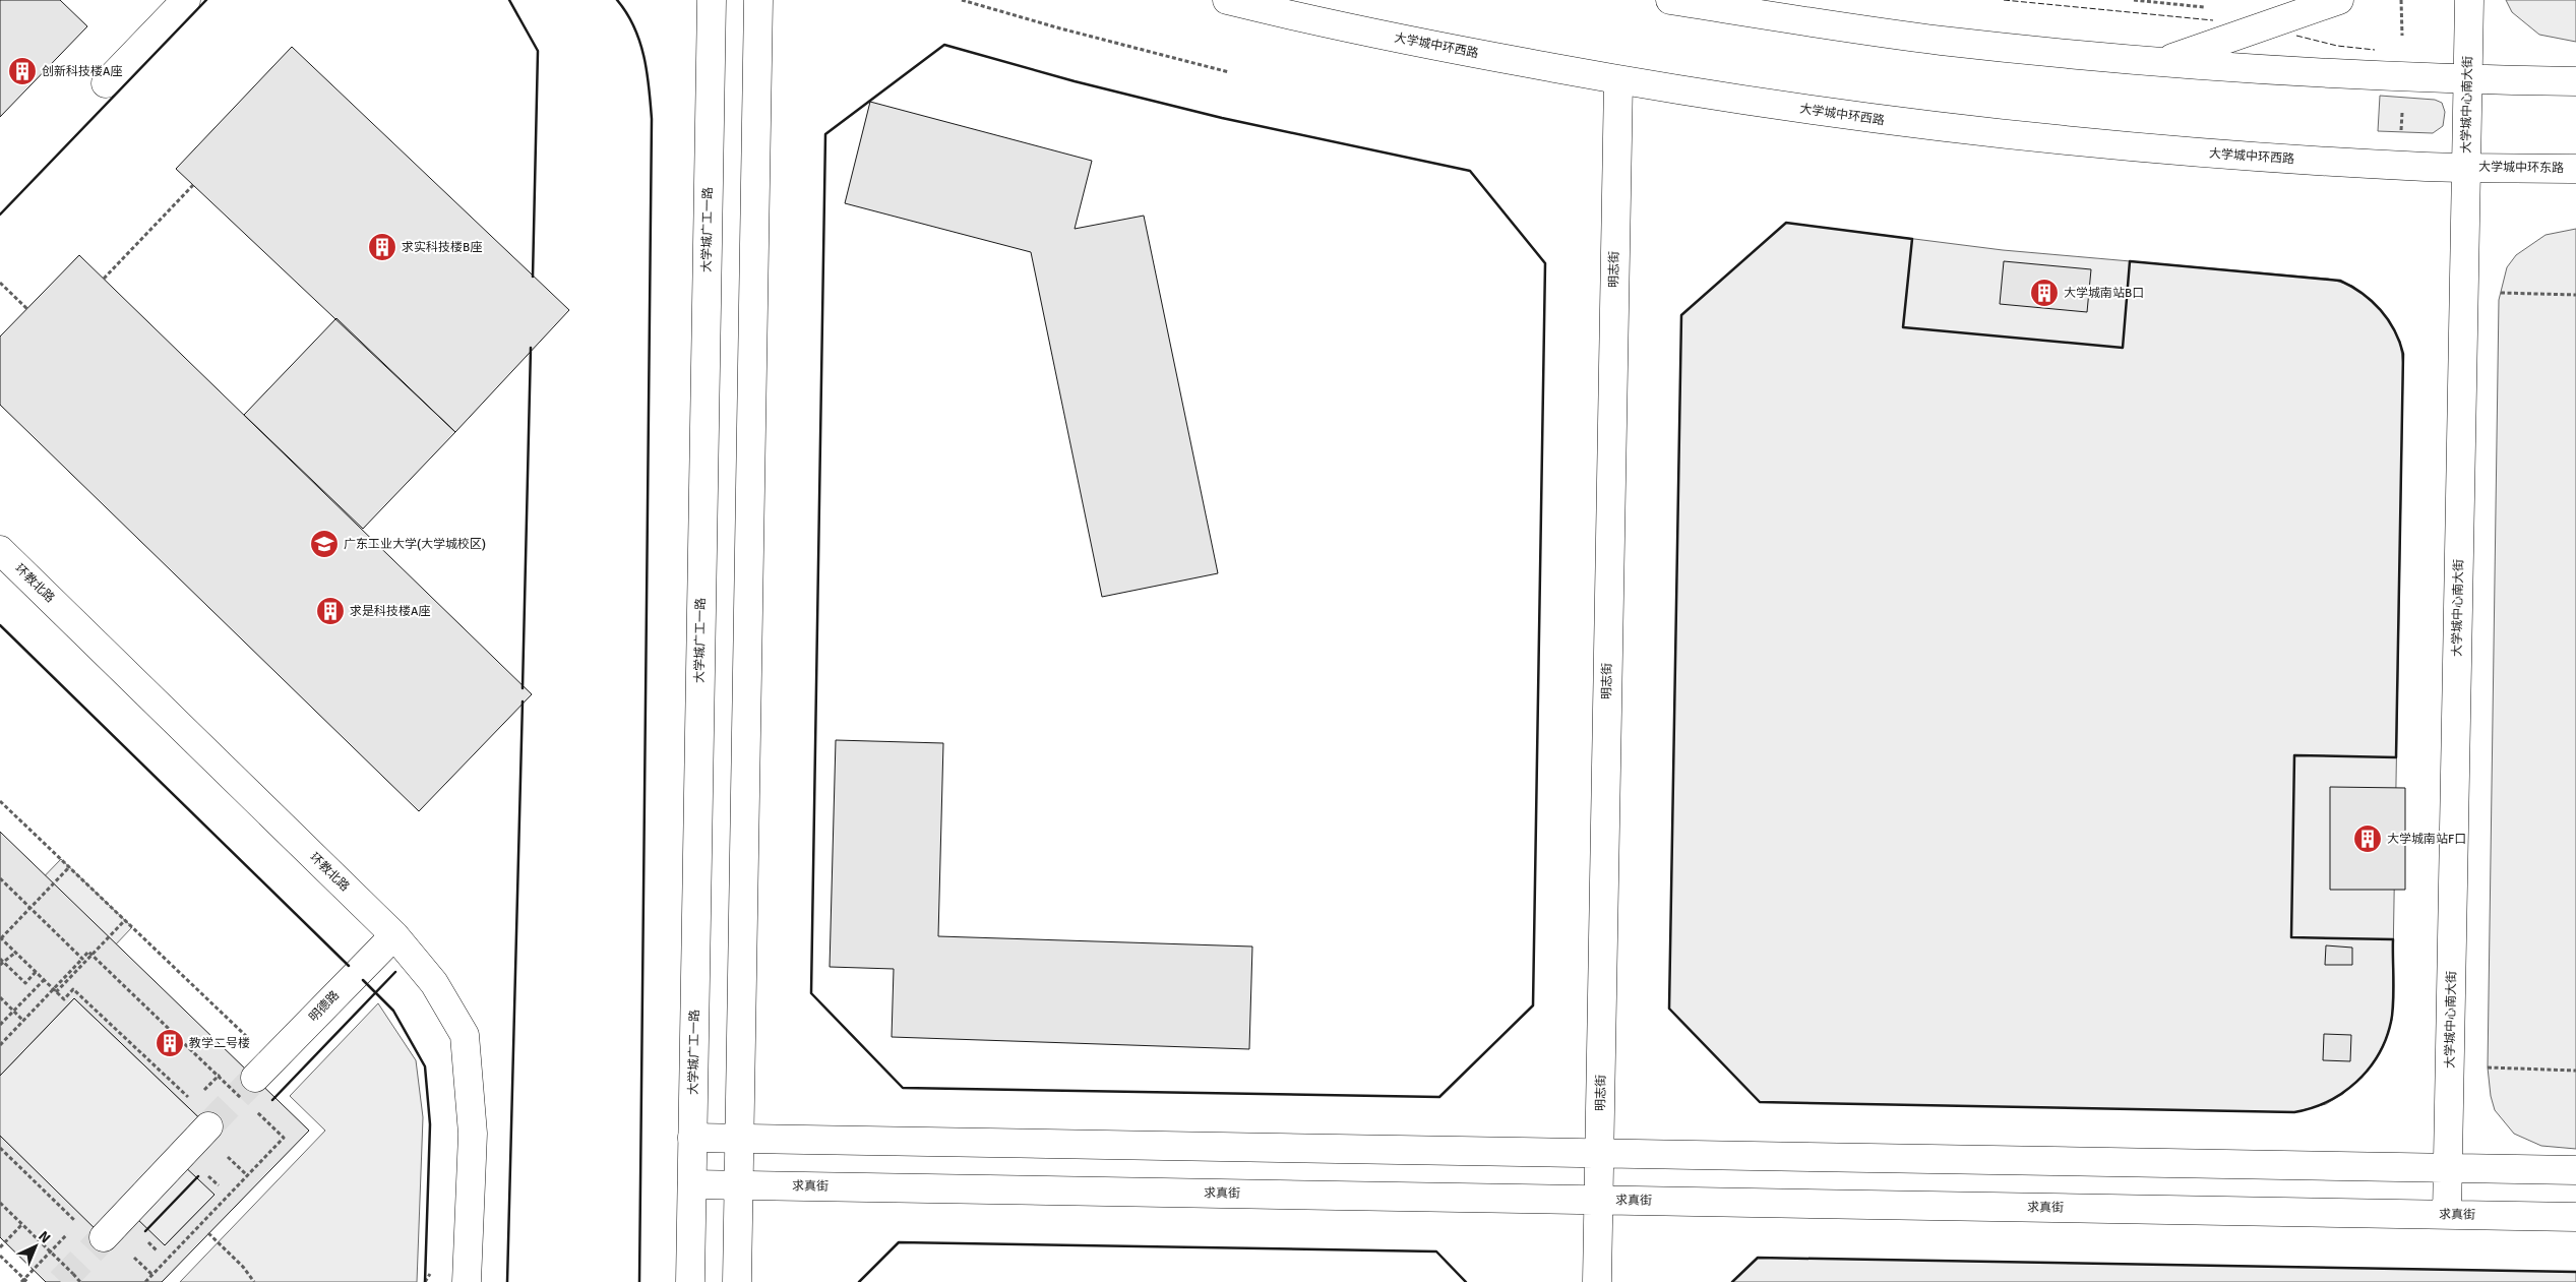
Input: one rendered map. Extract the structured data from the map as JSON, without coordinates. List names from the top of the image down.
{
  "streets": {
    "street": [
      "大学城中环西路",
      "大学城中心南大街",
      "大学城中环东路",
      "大学城广工一路",
      "明志街",
      "环教北路",
      "明德路",
      "求真街"
    ]
  },
  "crossings": [
    ["大学城中环西路", "大学城中心南大街"],
    ["大学城中环西路", "大学城中环东路"],
    ["大学城中环西路", "明志街"],
    ["大学城中心南大街", "大学城中环东路"],
    ["大学城中心南大街", "求真街"],
    ["大学城广工一路", "求真街"],
    ["明志街", "求真街"],
    ["环教北路", "明德路"]
  ],
  "places": {
    "building": [
      "创新科技楼A座",
      "求实科技楼B座",
      "大学城南站B口",
      "求是科技楼A座",
      "大学城南站F口",
      "教学二号楼"
    ],
    "school or university": ["广东工业大学(大学城校区)"]
  },
  "north": "top right"
}
